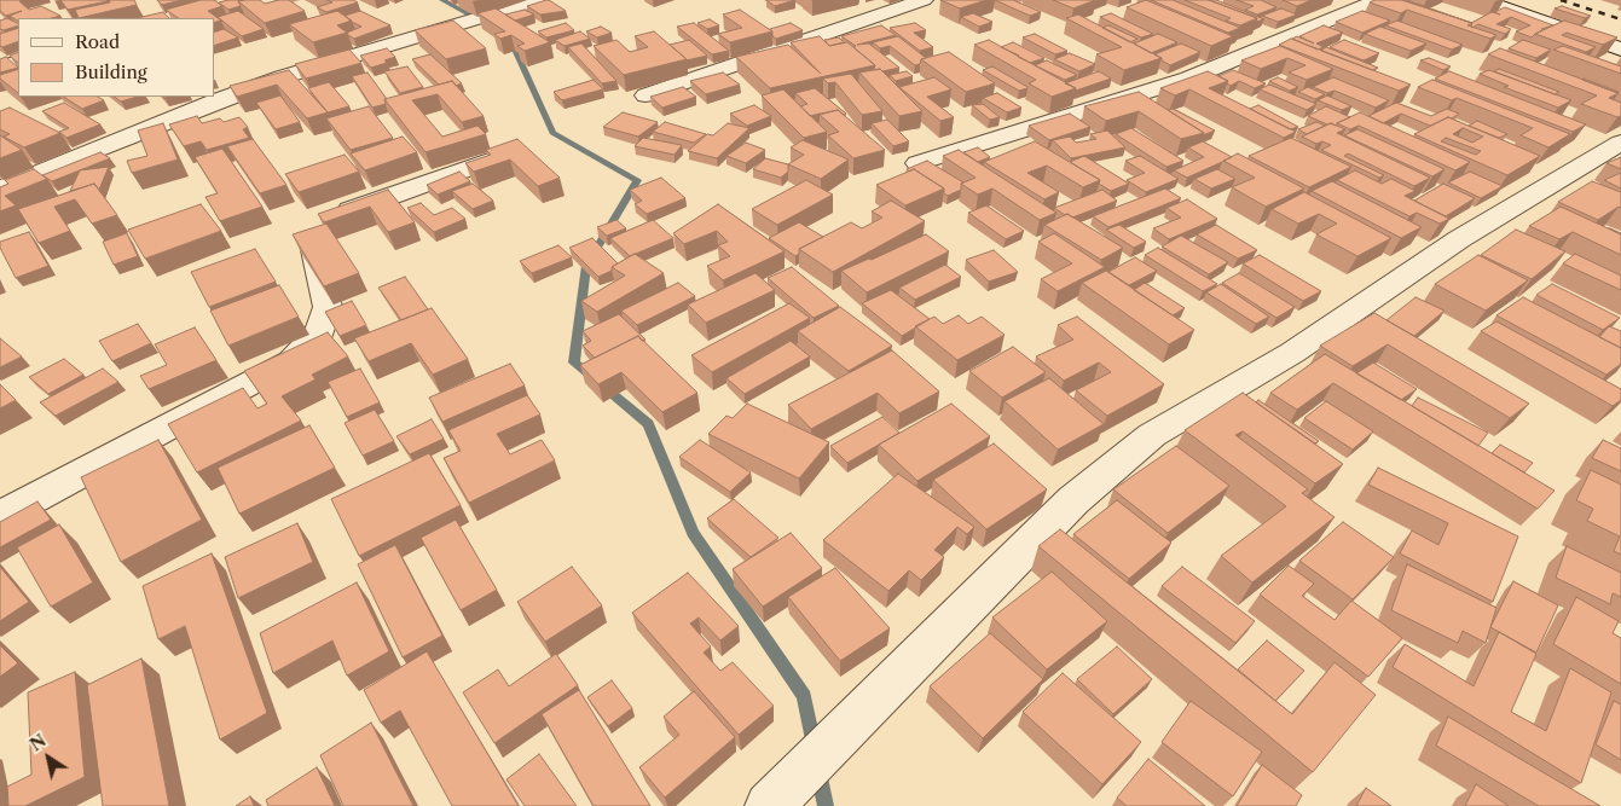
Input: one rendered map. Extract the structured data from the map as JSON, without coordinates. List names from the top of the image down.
{
  "legend": ["Road", "Building"],
  "north": "top left"
}
